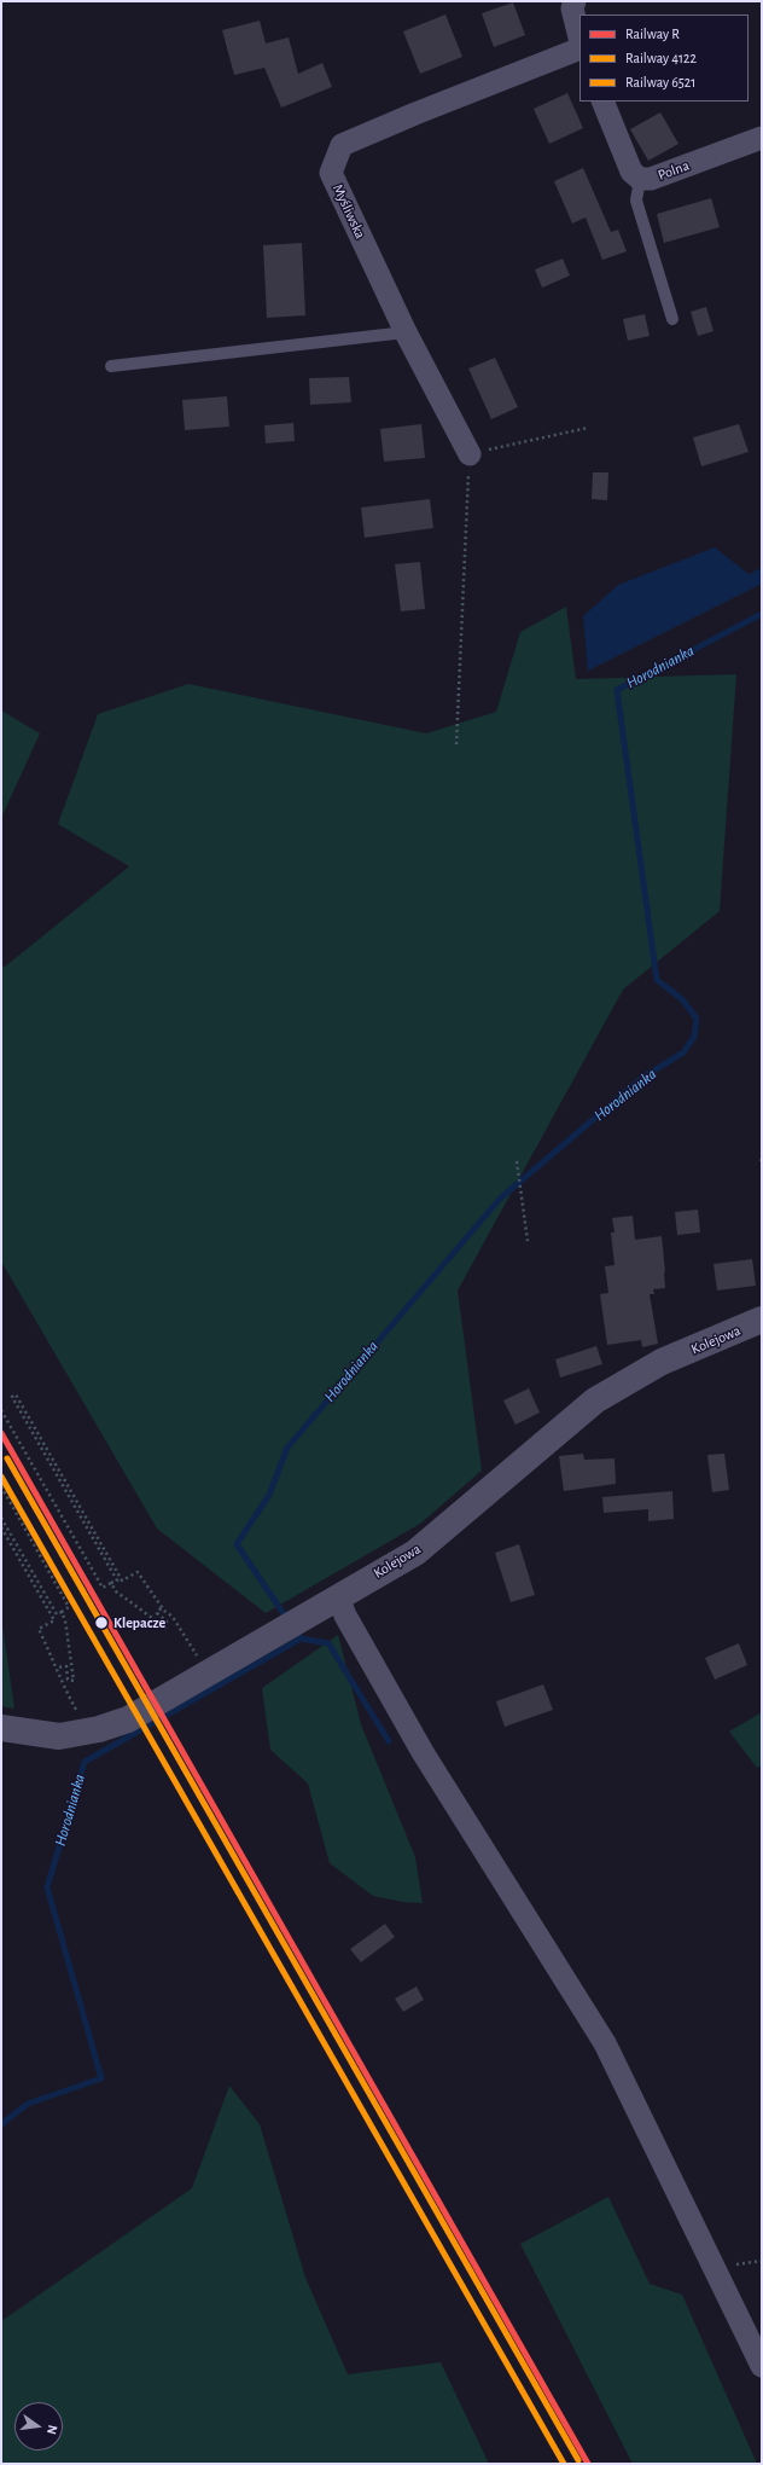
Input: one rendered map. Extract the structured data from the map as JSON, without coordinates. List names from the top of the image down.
{
  "streets": {
    "street": ["Polna", "Myśliwska", "Kolejowa"]
  },
  "water": ["Horodnianka"],
  "places": ["Klepacze"],
  "lines": ["rail line R", "rail line 6521", "rail line 4122"],
  "legend": ["Railway R", "Railway 4122", "Railway 6521"],
  "north": "right"
}
